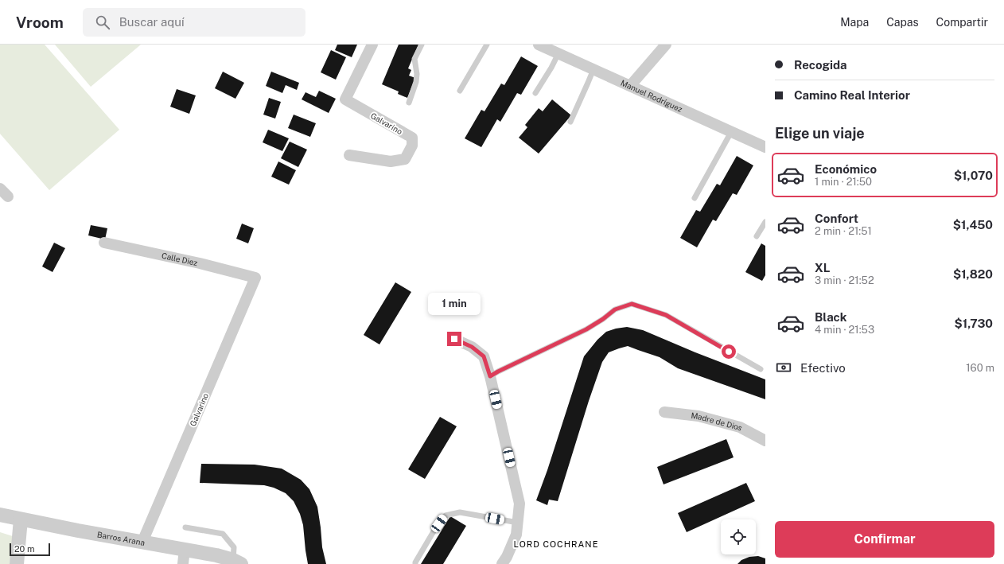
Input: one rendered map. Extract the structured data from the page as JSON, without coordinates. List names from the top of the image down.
{
  "streets": {
    "street": [
      "Manuel Rodríguez",
      "Galvarino",
      "Calle Diez",
      "Madre de Dios",
      "Barros Arana"
    ]
  },
  "crossings": [
    ["Galvarino", "Calle Diez"],
    ["Galvarino", "Barros Arana"]
  ],
  "districts": ["LORD COCHRANE"],
  "scale_bar": "20 m",
  "page": {
    "header": "Vroom",
    "search": "Buscar aquí",
    "nav": ["Mapa", "Capas", "Compartir"],
    "banner": ["Recogida", "Camino Real Interior"],
    "heading": "Elige un viaje",
    "list": [
      {
        "name": "Económico",
        "note": "1 min · 21:50",
        "value": "$1,070"
      },
      {
        "name": "Confort",
        "note": "2 min · 21:51",
        "value": "$1,450"
      },
      {
        "name": "XL",
        "note": "3 min · 21:52",
        "value": "$1,820"
      },
      {
        "name": "Black",
        "note": "4 min · 21:53",
        "value": "$1,730"
      }
    ],
    "bubble": "1 min",
    "pay": ["Efectivo", "160 m"],
    "buttons": "Confirmar",
    "scale": "20 m"
  }
}
